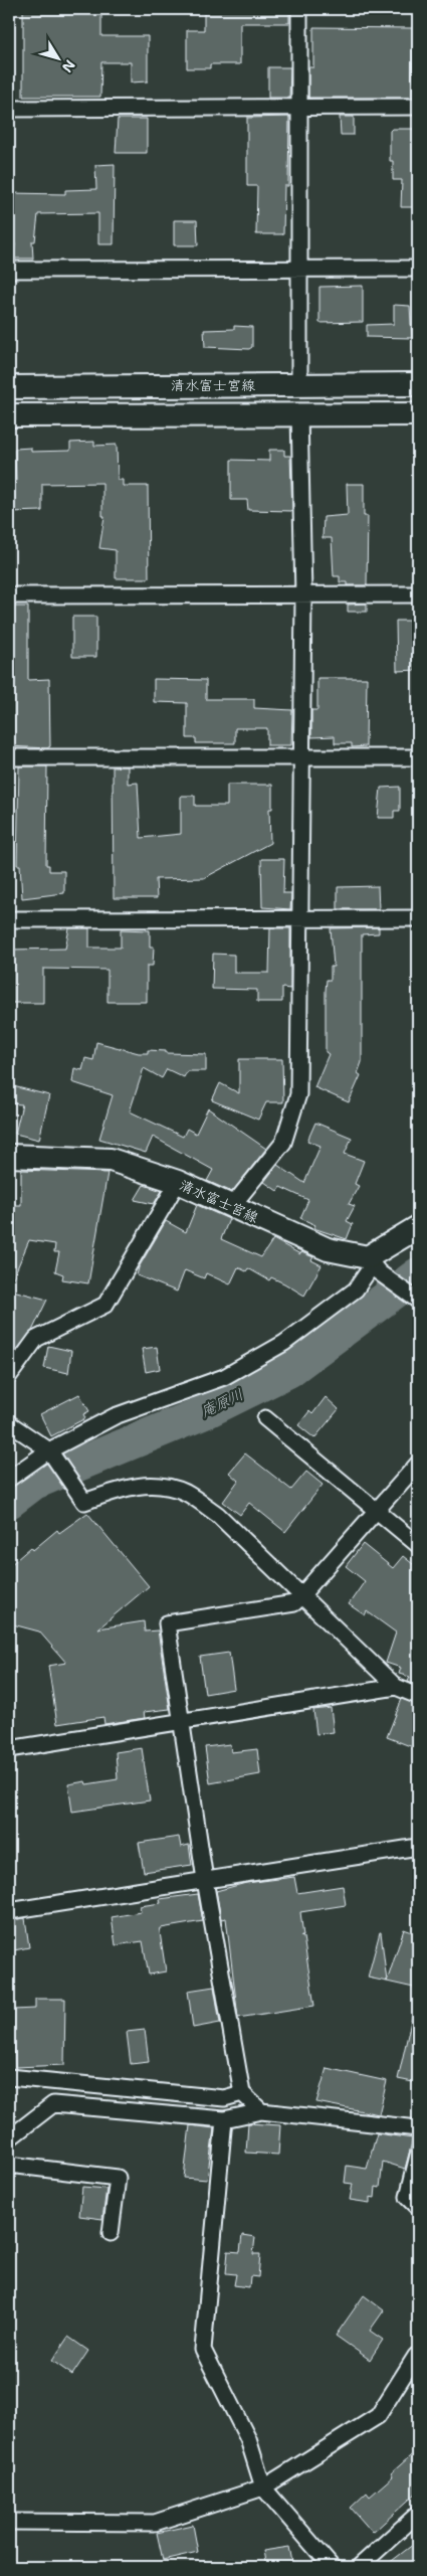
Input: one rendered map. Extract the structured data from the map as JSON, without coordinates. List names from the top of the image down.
{
  "streets": {
    "main road": ["清水富士宮線"]
  },
  "water": ["庵原川"],
  "north": "bottom right"
}
